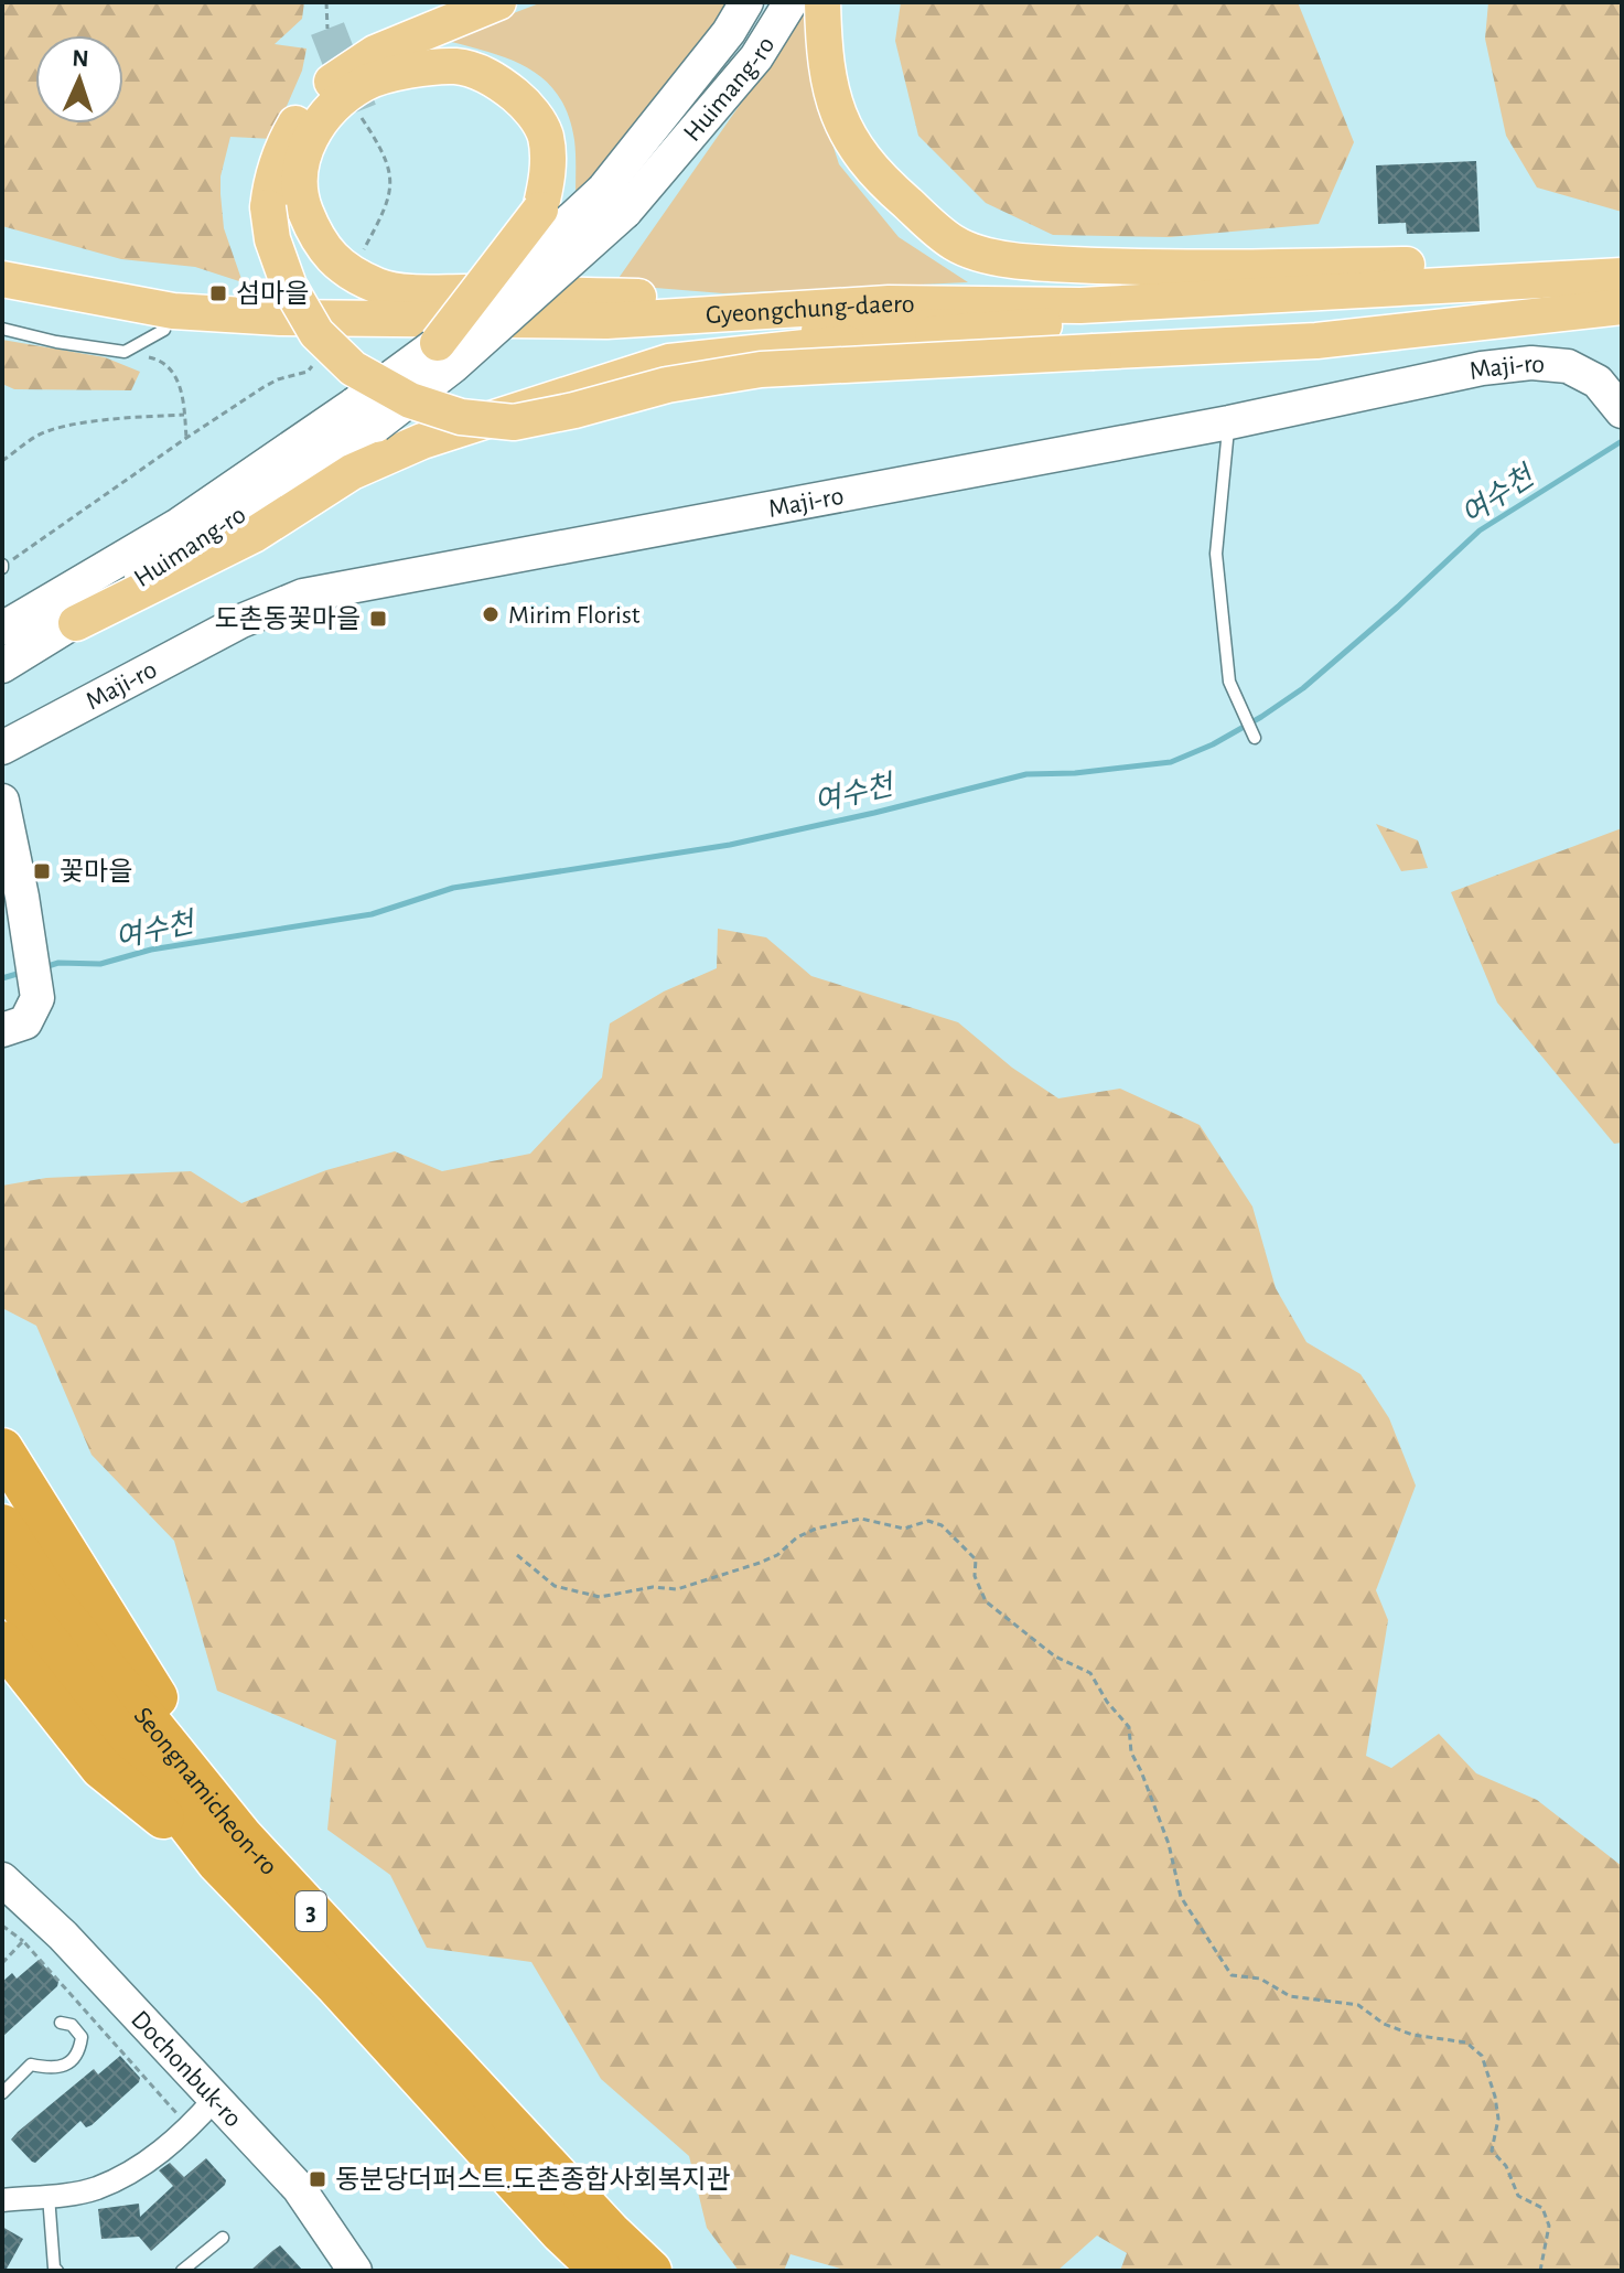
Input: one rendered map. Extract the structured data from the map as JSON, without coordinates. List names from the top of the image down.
{
  "streets": {
    "highway": ["Seongnamicheon-ro", "3"],
    "main road": [
      "Huimang-ro",
      "Gyeongchung-daero",
      "Maji-ro",
      "Dochonbuk-ro"
    ]
  },
  "water": ["여수천"],
  "places": {
    "transit": [
      "섬마을",
      "도촌동꽃마을",
      "꽃마을",
      "동분당더퍼스트.도촌종합사회복지관"
    ],
    "other": ["Mirim Florist"]
  },
  "north": "top"
}
